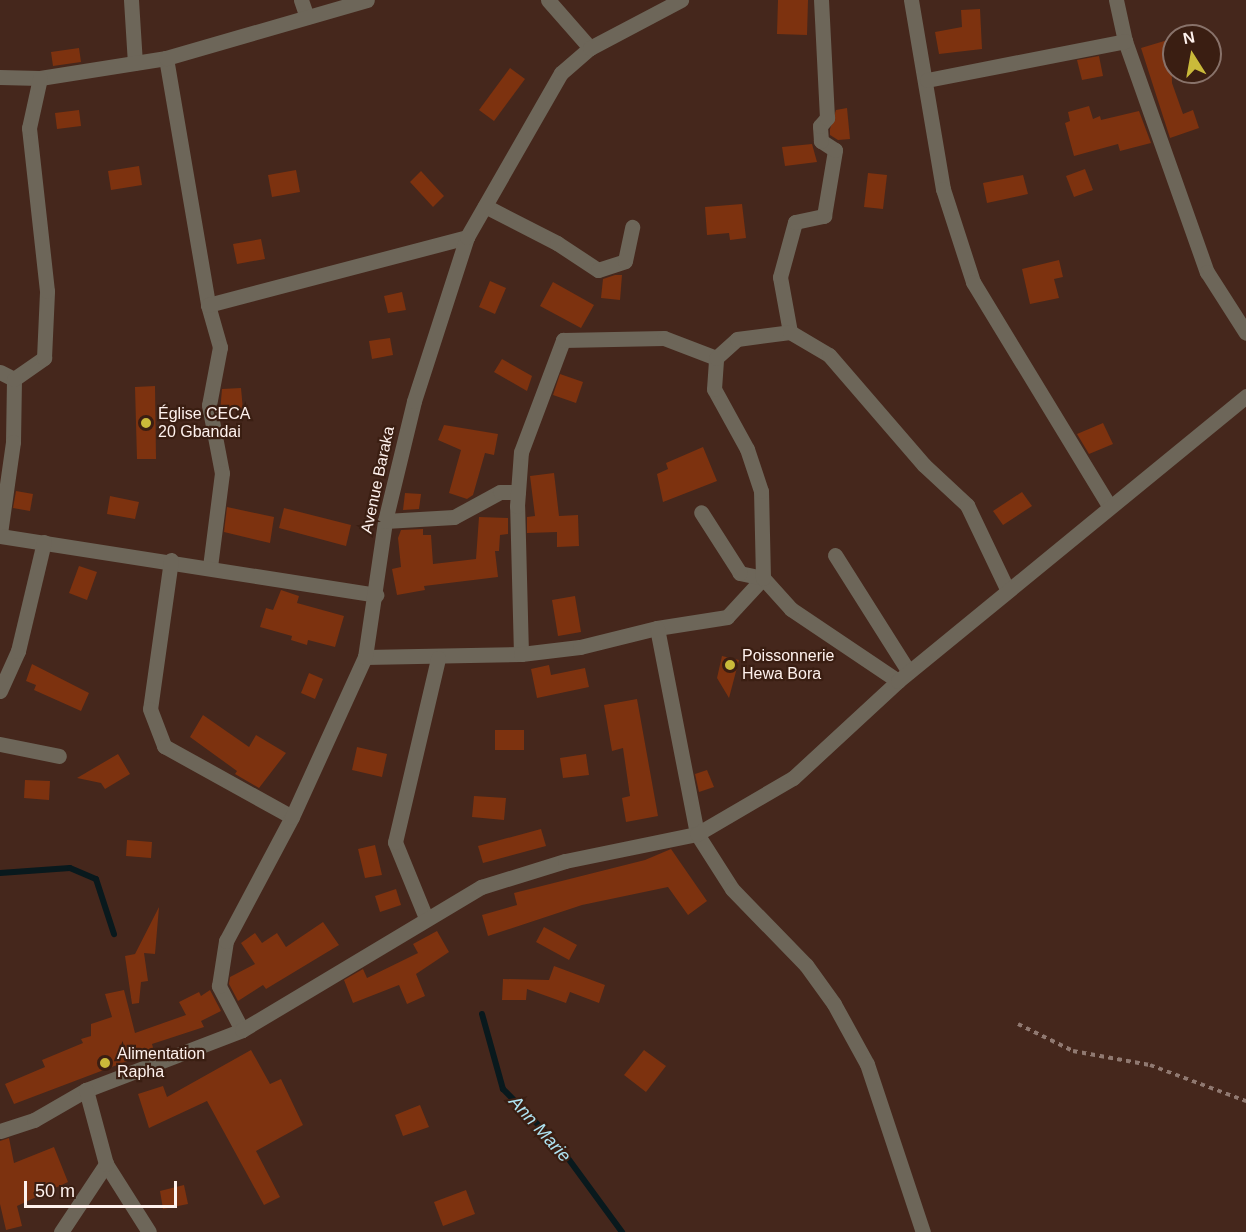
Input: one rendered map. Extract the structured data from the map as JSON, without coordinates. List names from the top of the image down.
{
  "streets": {
    "street": ["Avenue Baraka"]
  },
  "water": ["Ann Marie"],
  "places": ["Église CECA 20 Gbandai", "Poissonnerie Hewa Bora", "Alimentation Rapha"],
  "scale_bar": "50 m",
  "north": "top"
}
